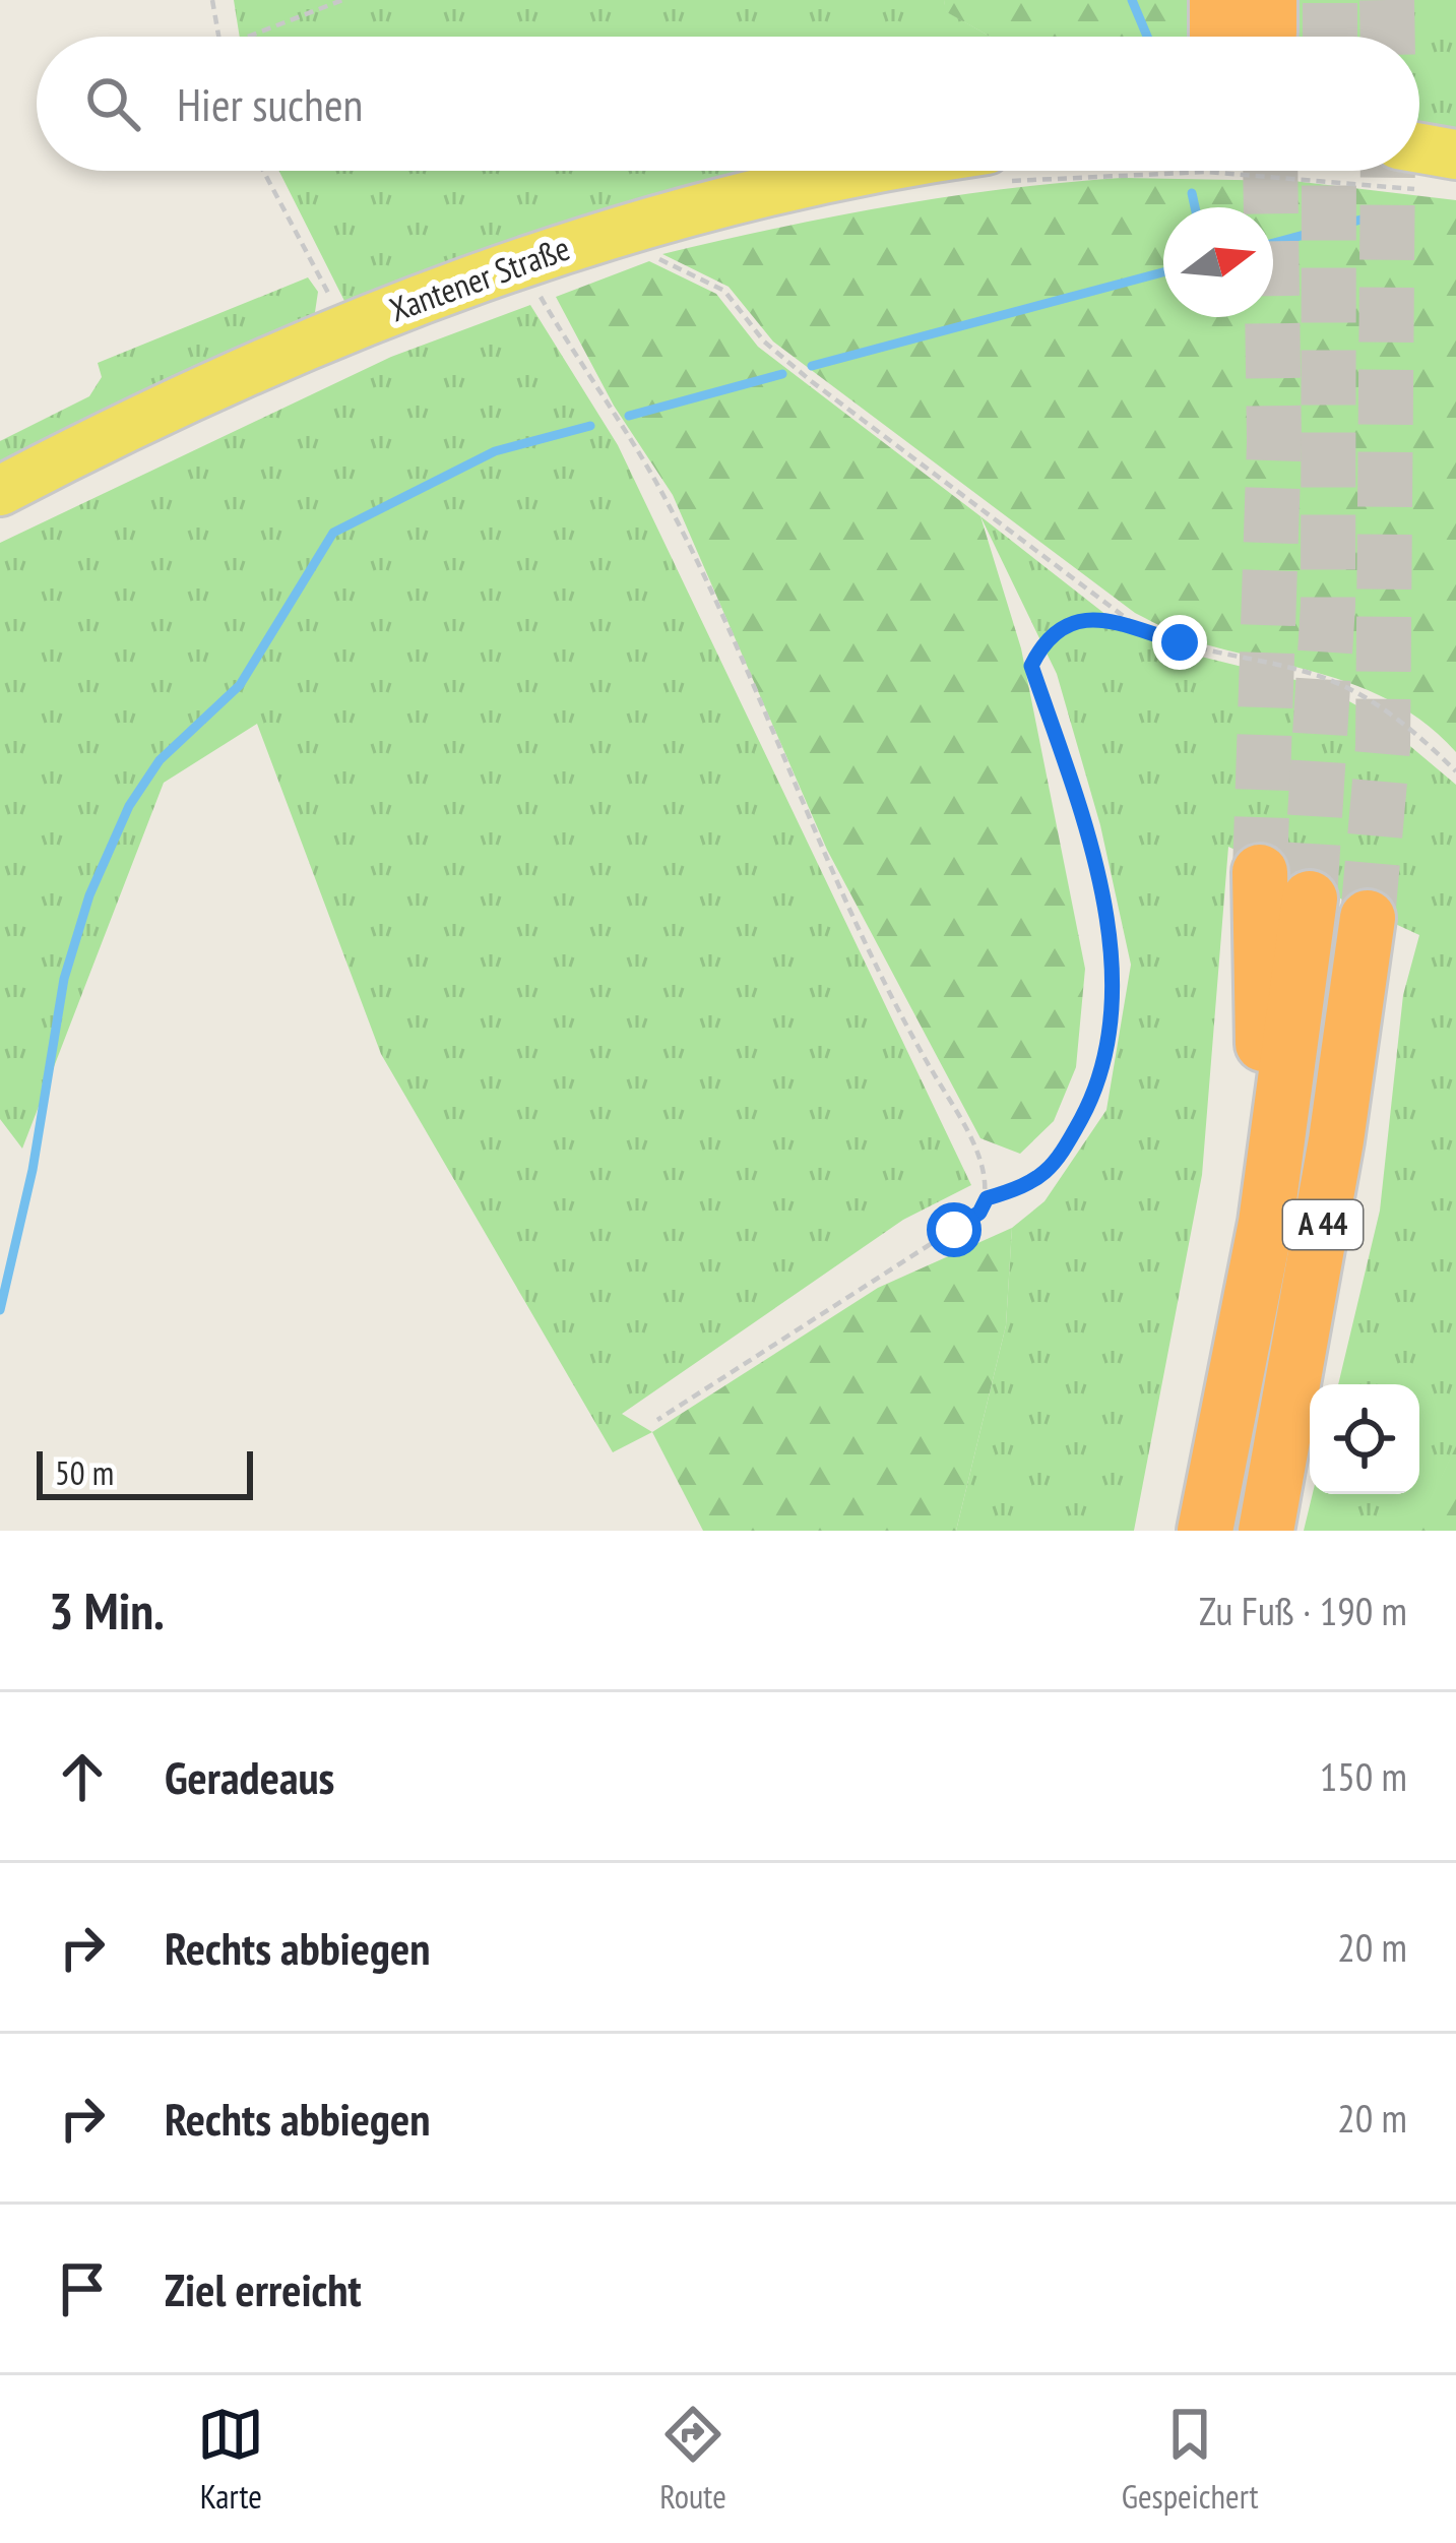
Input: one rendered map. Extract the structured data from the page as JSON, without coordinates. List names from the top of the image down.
{
  "streets": {
    "highway": ["A 44"],
    "main road": ["Xantener Straße"]
  },
  "scale_bar": "50 m",
  "north": "right",
  "page": {
    "search": "Hier suchen",
    "scale": "50 m",
    "heading": ["3 Min.", "Zu Fuß · 190 m"],
    "list": [
      ["Geradeaus", "150 m"],
      ["Rechts abbiegen", "20 m"],
      ["Rechts abbiegen", "20 m"],
      "Ziel erreicht"
    ],
    "nav": ["Karte", "Route", "Gespeichert"]
  }
}
